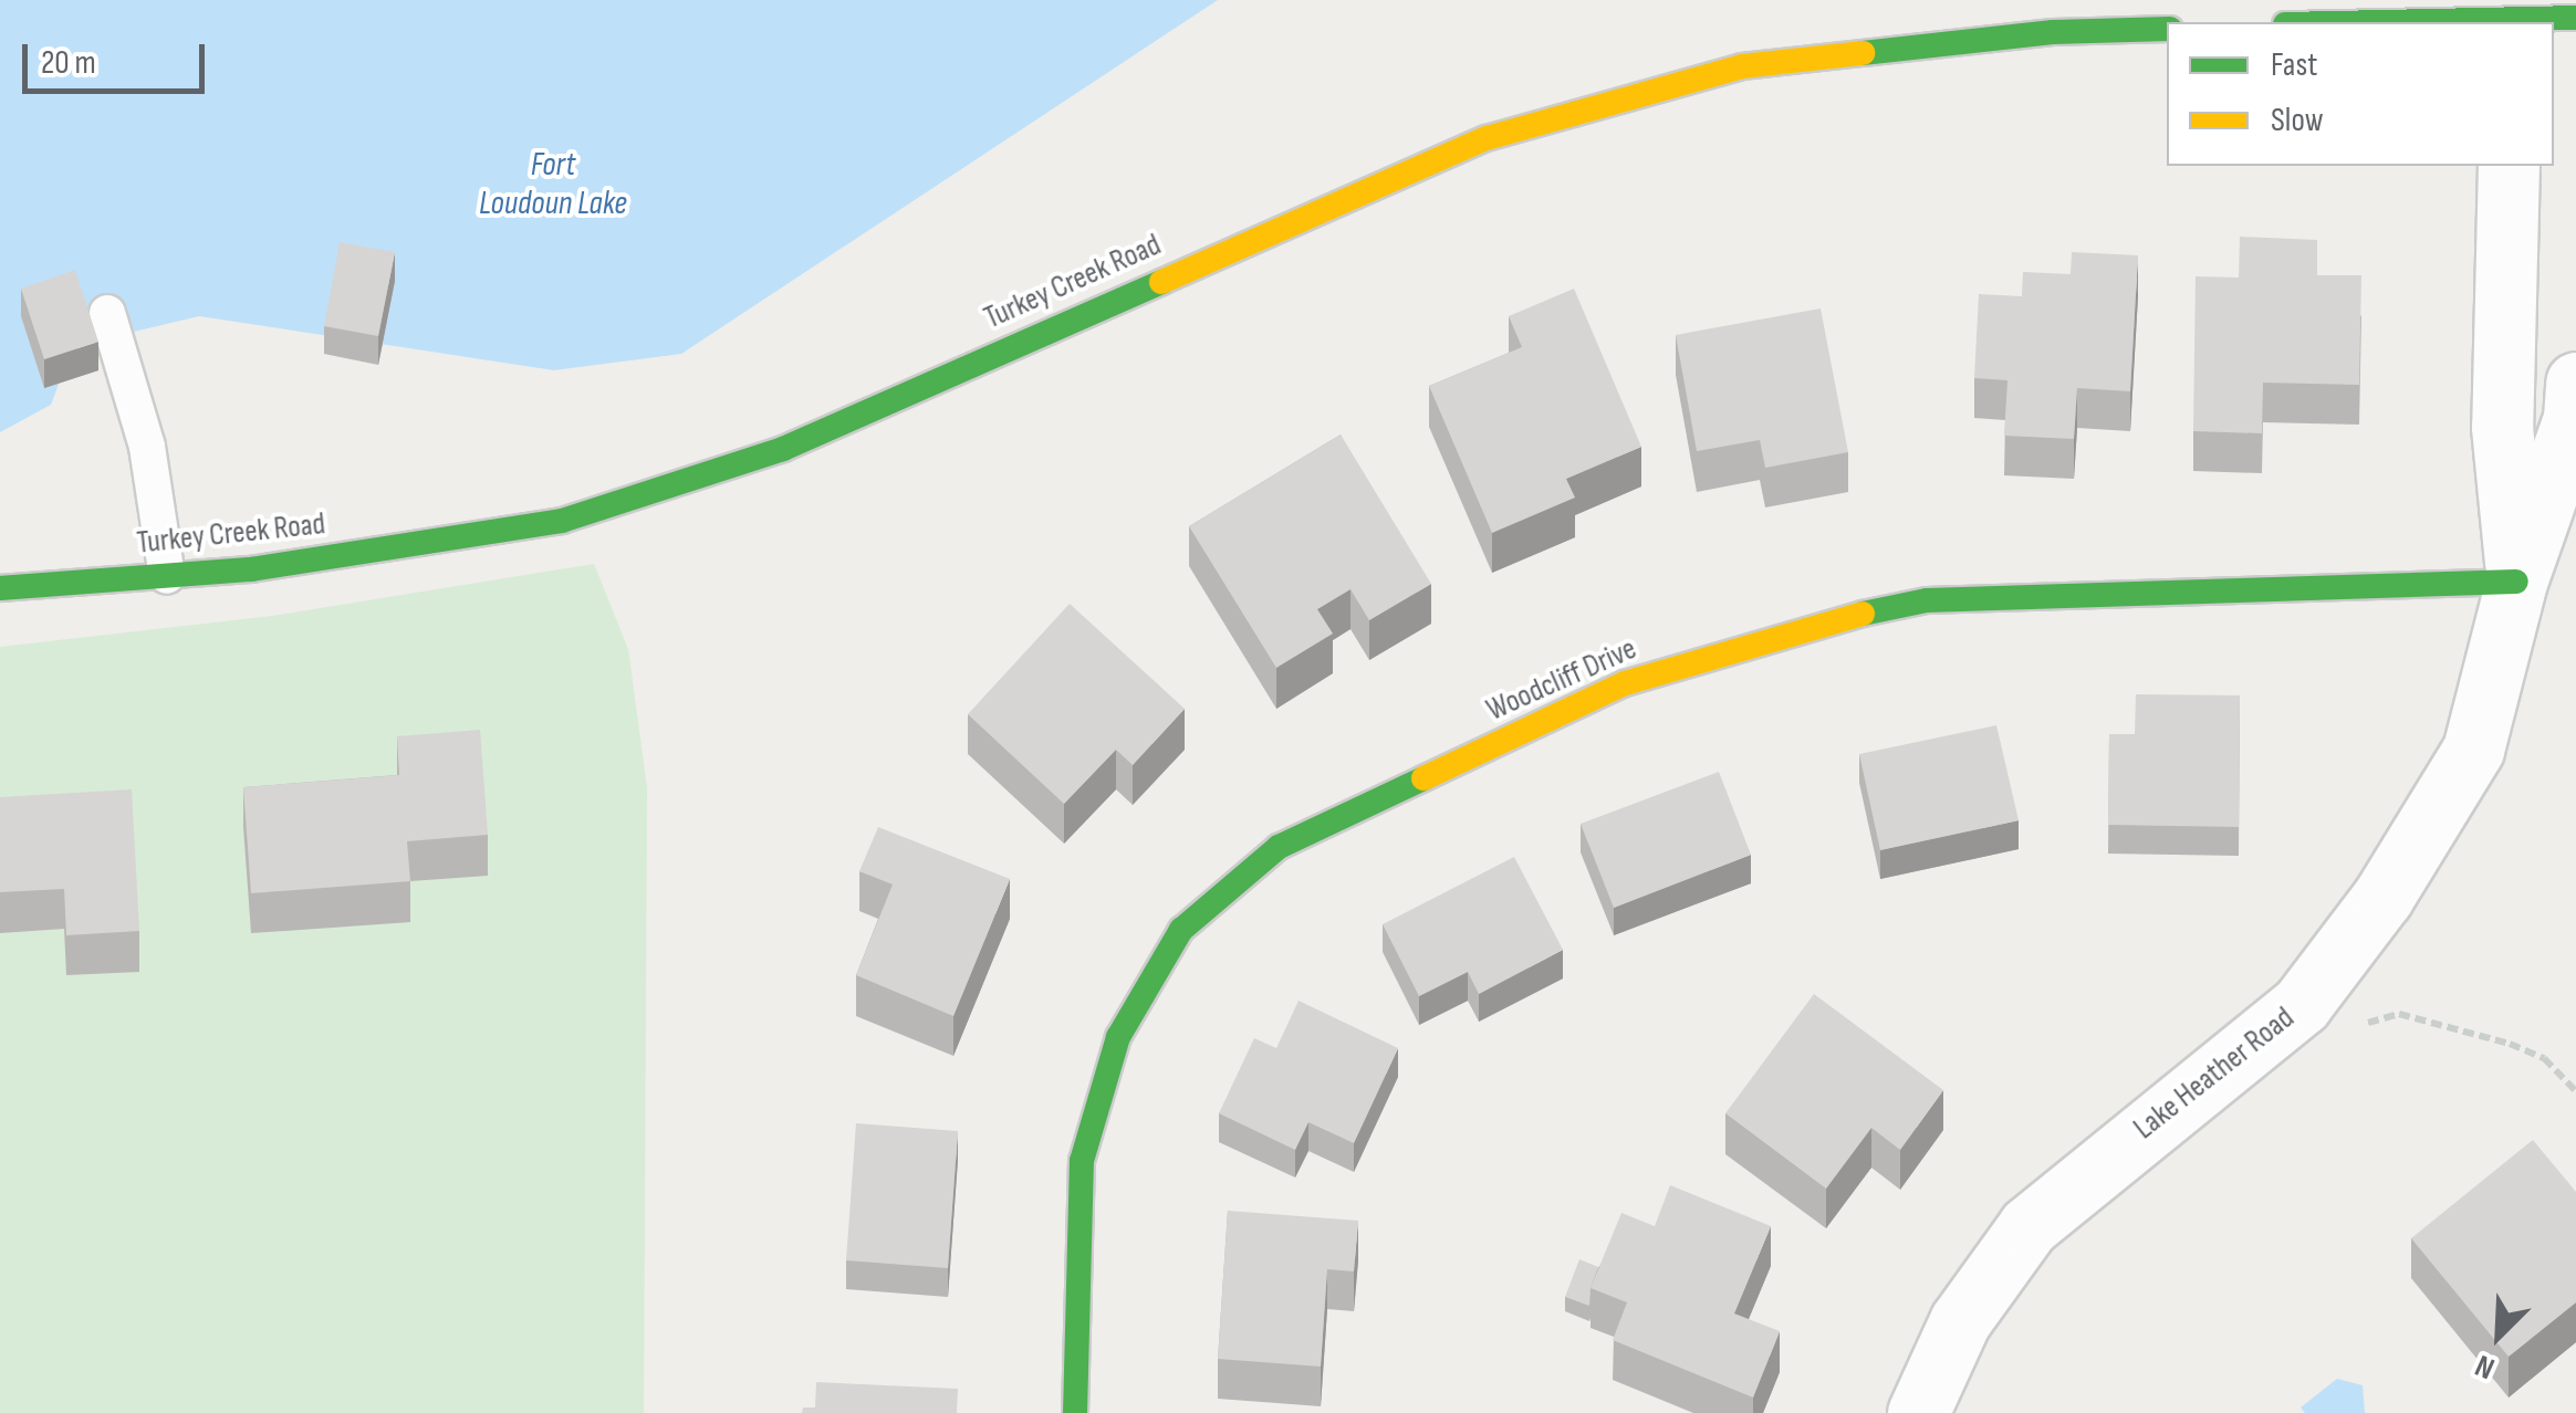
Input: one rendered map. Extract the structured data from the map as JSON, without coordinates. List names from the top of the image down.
{
  "streets": {
    "street": ["Turkey Creek Road", "Woodcliff Drive", "Lake Heather Road"]
  },
  "crossings": [
    ["Woodcliff Drive", "Lake Heather Road"]
  ],
  "water": ["Fort Loudoun Lake"],
  "legend": ["Fast", "Slow"],
  "scale_bar": "20 m",
  "north": "bottom left"
}
